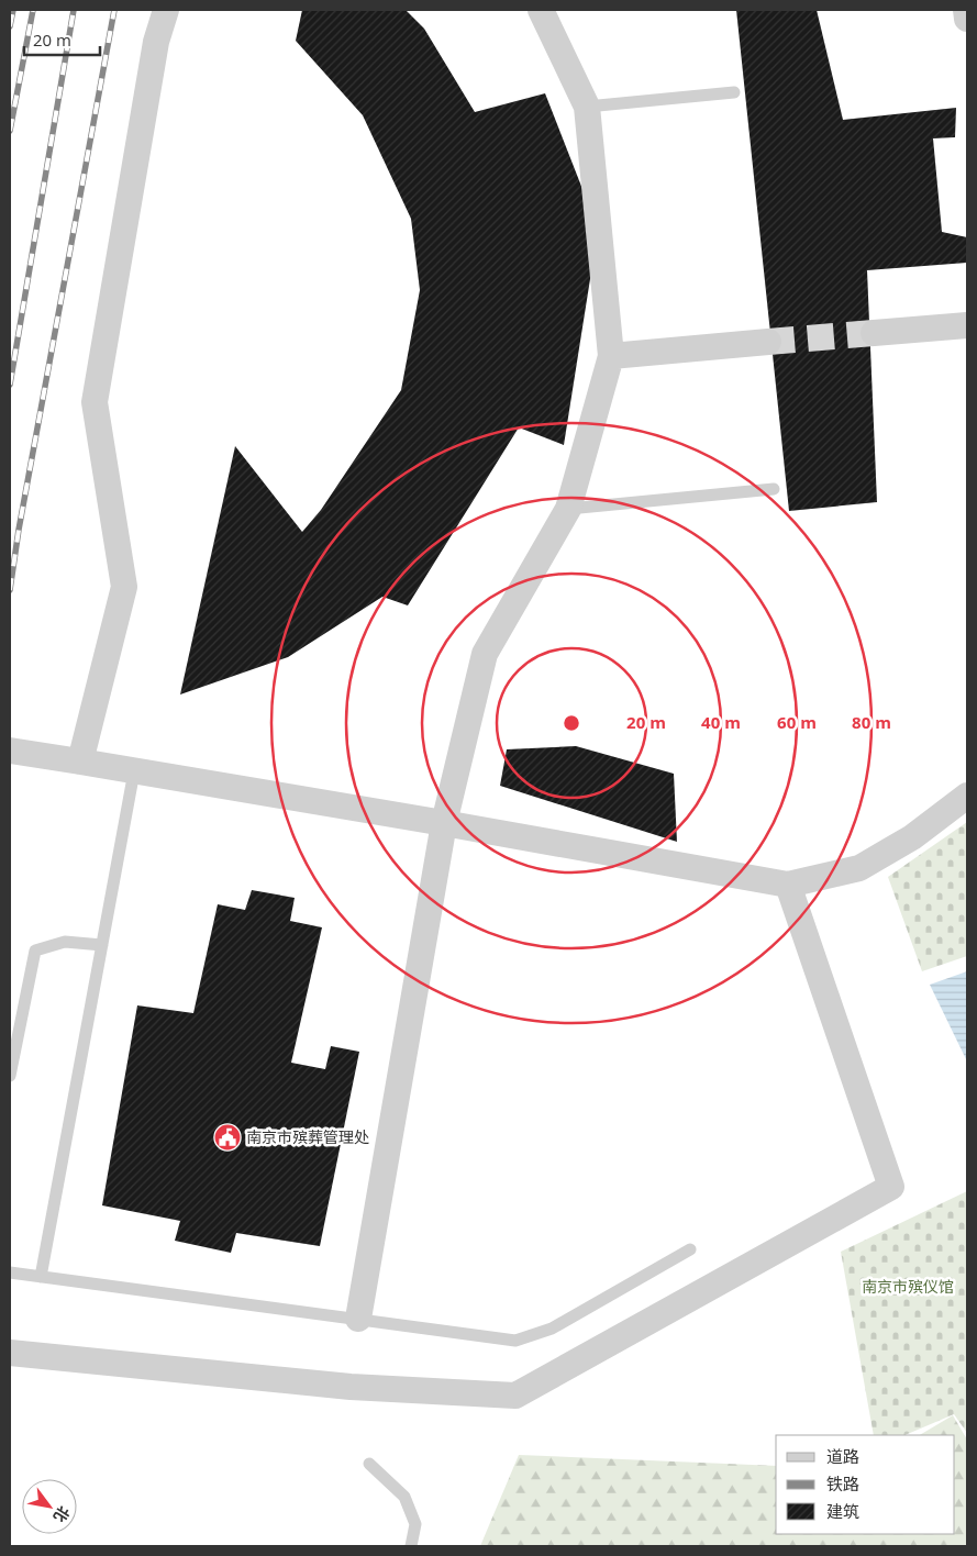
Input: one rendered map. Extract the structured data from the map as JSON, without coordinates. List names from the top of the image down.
{
  "parks": ["南京市殡仪馆"],
  "places": {
    "public building": ["南京市殡葬管理处"]
  },
  "legend": ["道路", "铁路", "建筑"],
  "scale_bar": "20 m",
  "north": "bottom right",
  "rings": [
    "20 m",
    "40 m",
    "60 m",
    "80 m"
  ]
}
